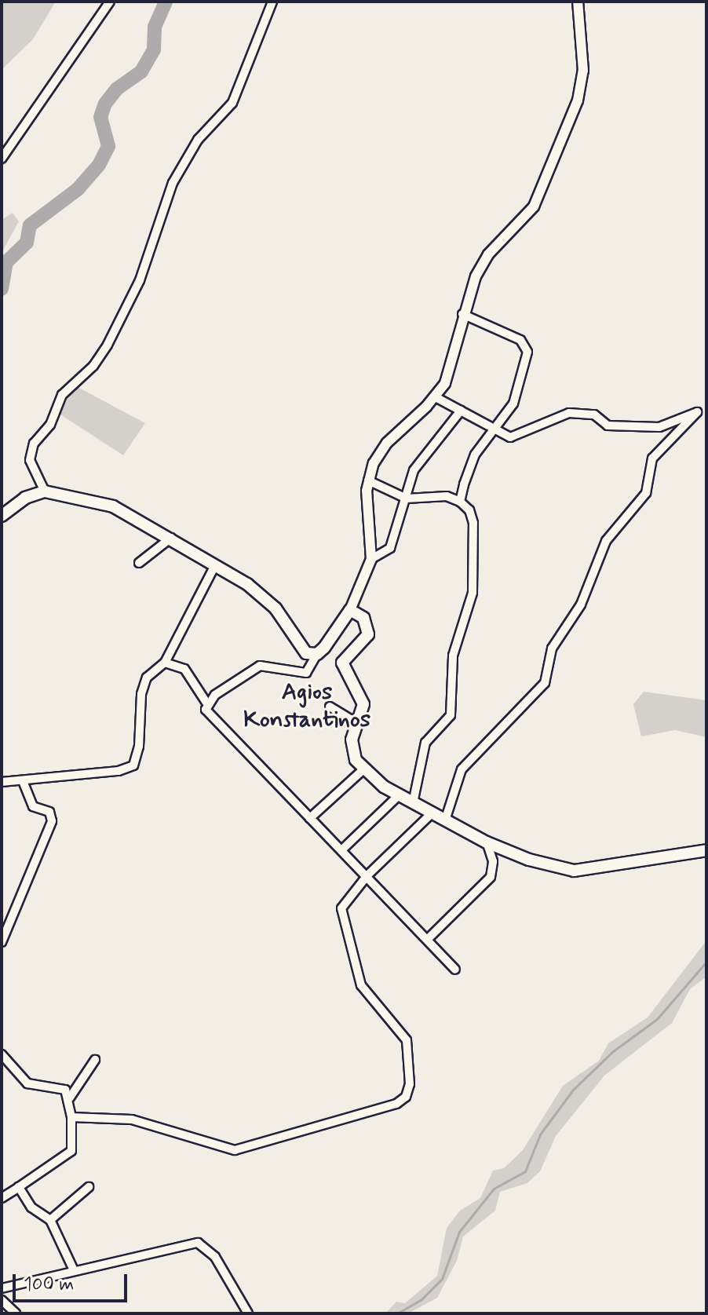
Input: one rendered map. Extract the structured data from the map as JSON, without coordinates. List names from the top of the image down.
{
  "districts": ["Agios Konstantinos"],
  "scale_bar": "100 m"
}
